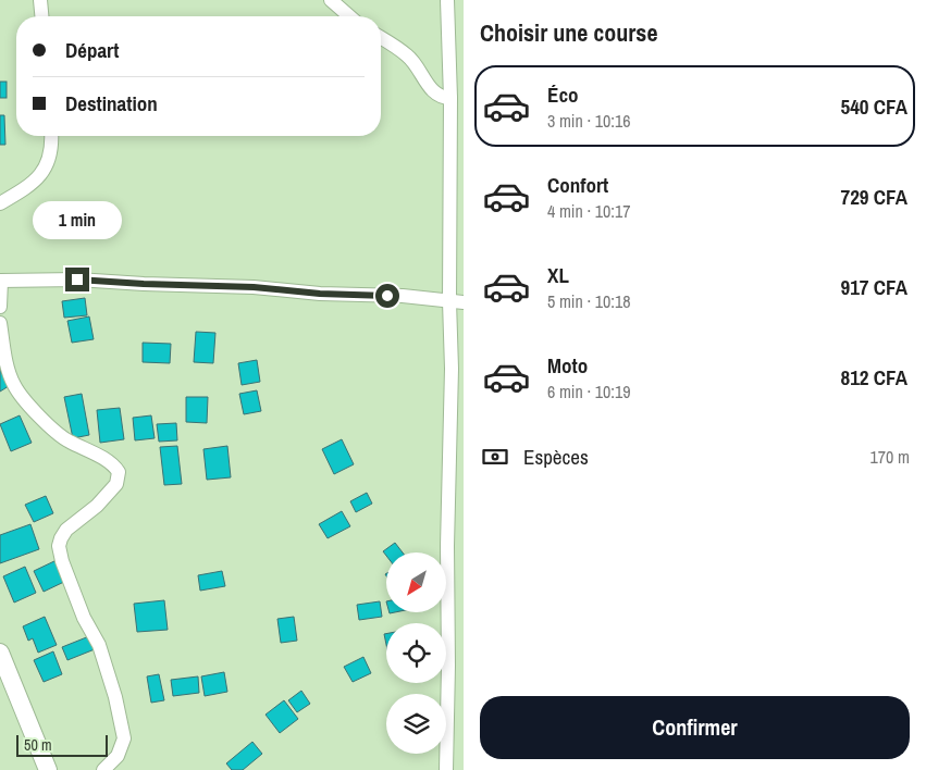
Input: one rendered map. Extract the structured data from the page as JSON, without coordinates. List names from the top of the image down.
{
  "scale_bar": "50 m",
  "north": "bottom left",
  "page": {
    "heading": "Choisir une course",
    "banner": ["Départ", "Destination"],
    "list": [
      {
        "name": "Éco",
        "note": "3 min · 10:16",
        "value": "540 CFA"
      },
      {
        "name": "Confort",
        "note": "4 min · 10:17",
        "value": "729 CFA"
      },
      {
        "name": "XL",
        "note": "5 min · 10:18",
        "value": "917 CFA"
      },
      {
        "name": "Moto",
        "note": "6 min · 10:19",
        "value": "812 CFA"
      }
    ],
    "bubble": "1 min",
    "pay": ["Espèces", "170 m"],
    "buttons": "Confirmer",
    "scale": "50 m"
  }
}
